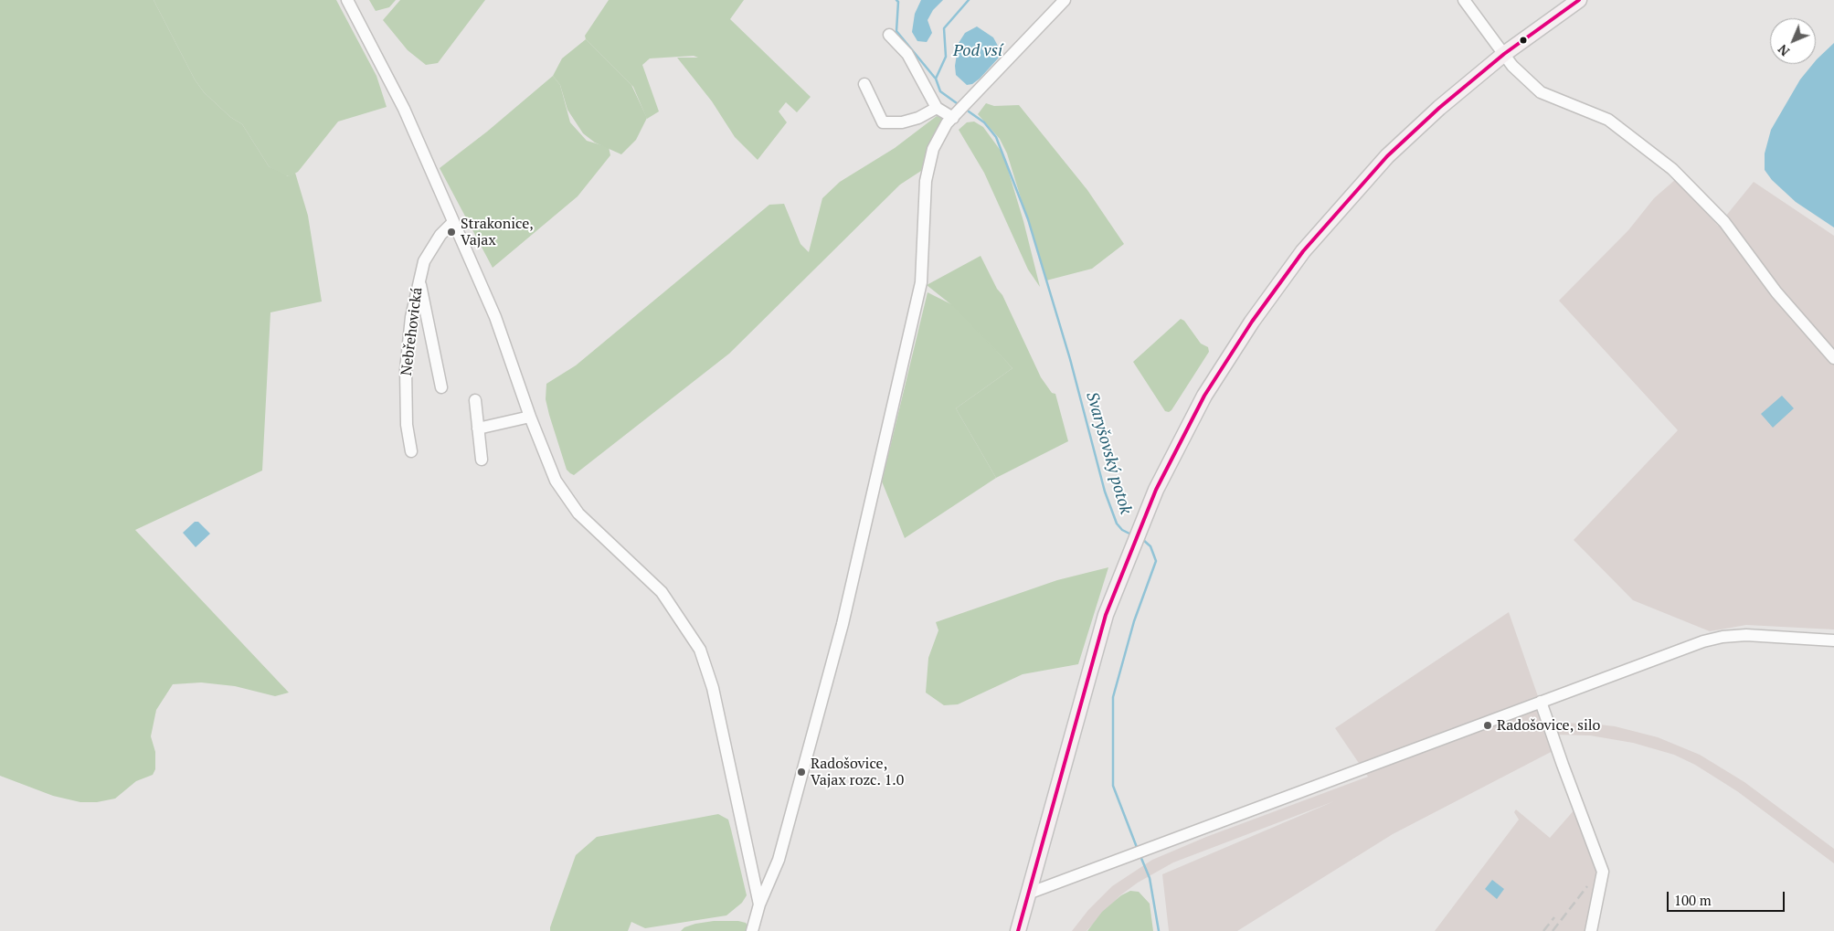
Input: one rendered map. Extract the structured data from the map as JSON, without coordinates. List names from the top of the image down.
{
  "streets": {
    "street": ["Nebřehovická"]
  },
  "water": ["Pod vsí", "Svaryšovský potok"],
  "places": ["Strakonice, Vajax", "Radošovice, silo", "Radošovice, Vajax rozc. 1.0"],
  "scale_bar": "100 m",
  "north": "bottom left"
}
